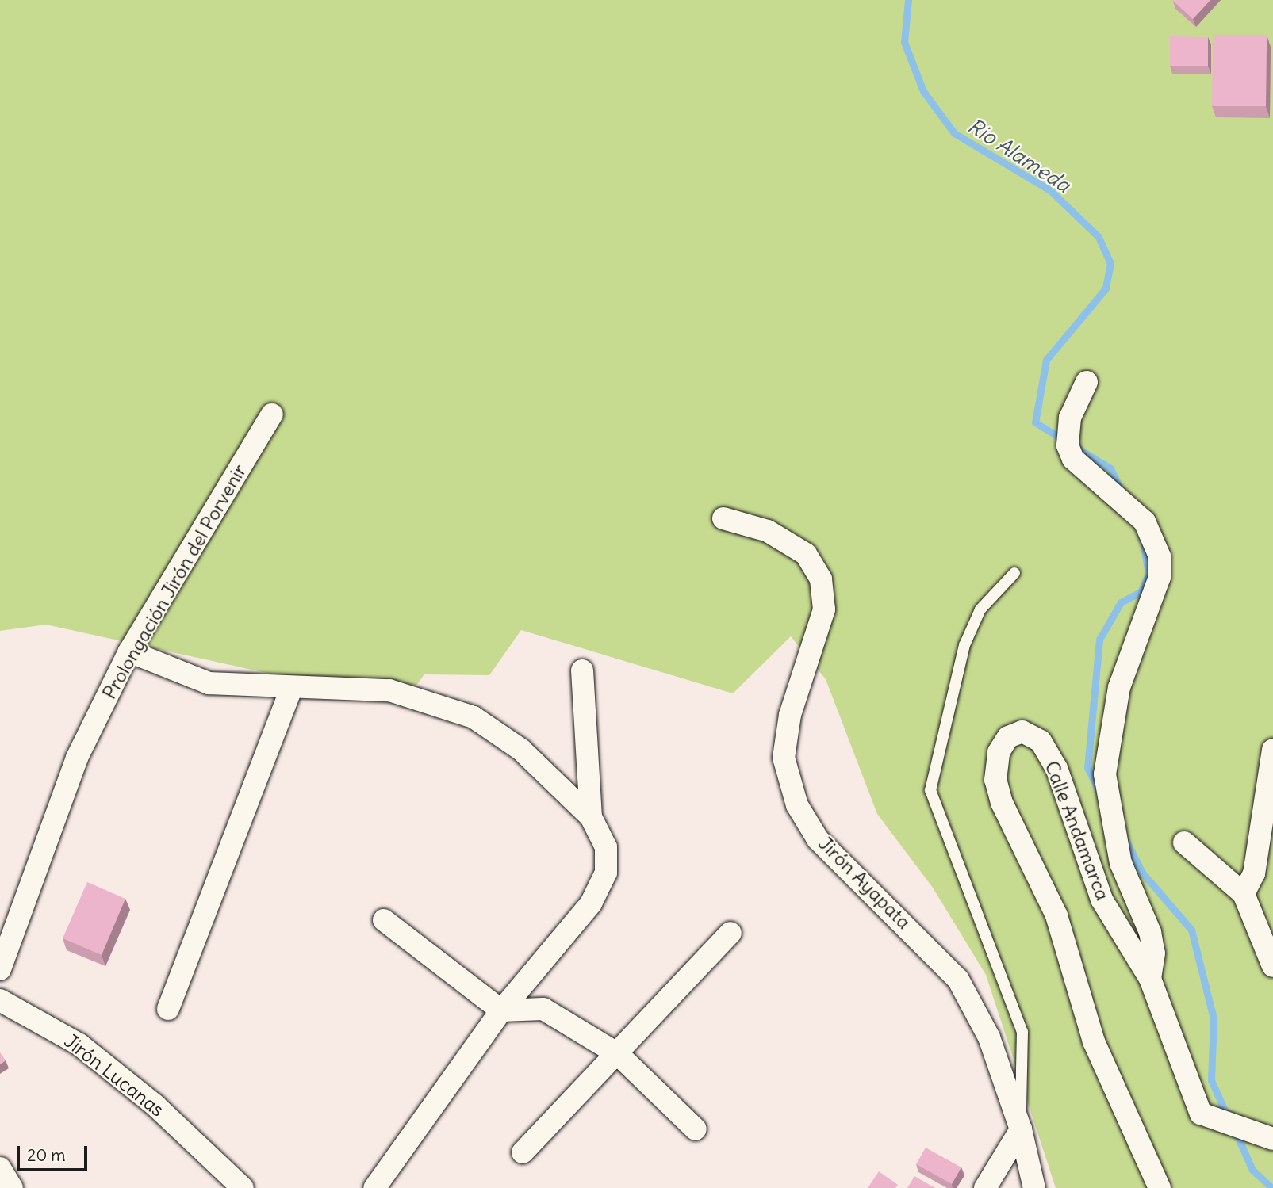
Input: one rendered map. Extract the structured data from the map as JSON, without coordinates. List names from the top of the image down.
{
  "streets": {
    "street": [
      "Prolongación Jirón del Porvenir",
      "Calle Andamarca",
      "Jirón Ayapata",
      "Jirón Lucanas"
    ]
  },
  "water": ["Rio Alameda"],
  "scale_bar": "20 m"
}
